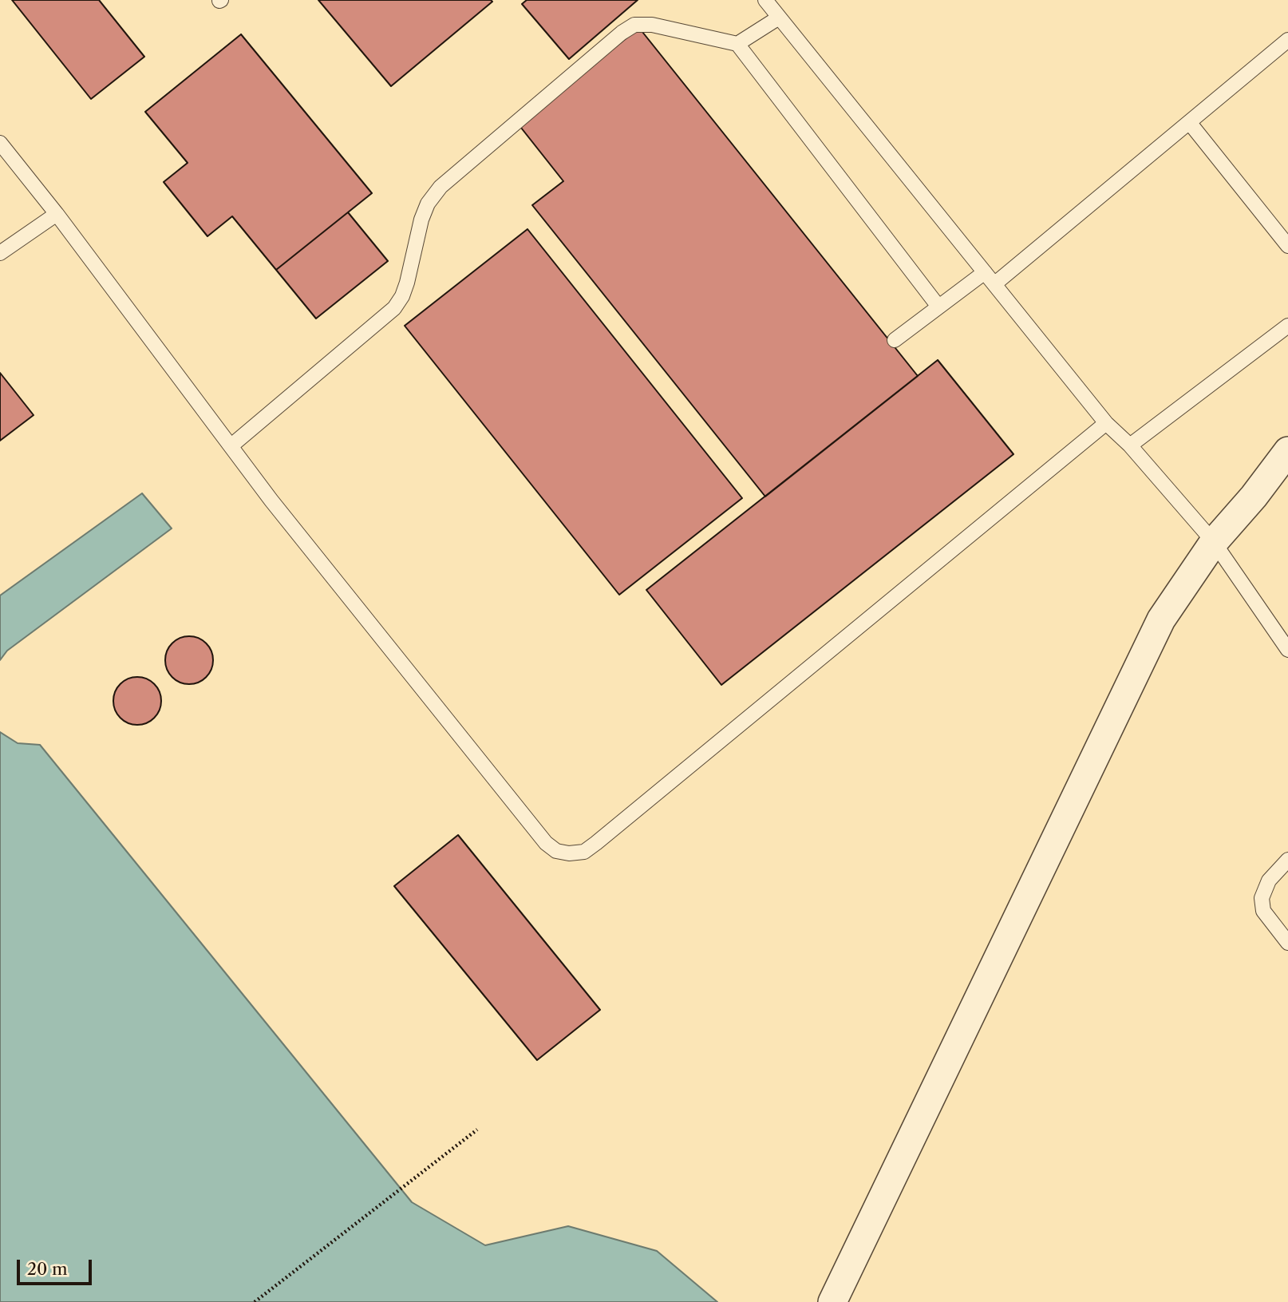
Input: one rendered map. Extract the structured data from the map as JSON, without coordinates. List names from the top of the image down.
{
  "scale_bar": "20 m"
}
